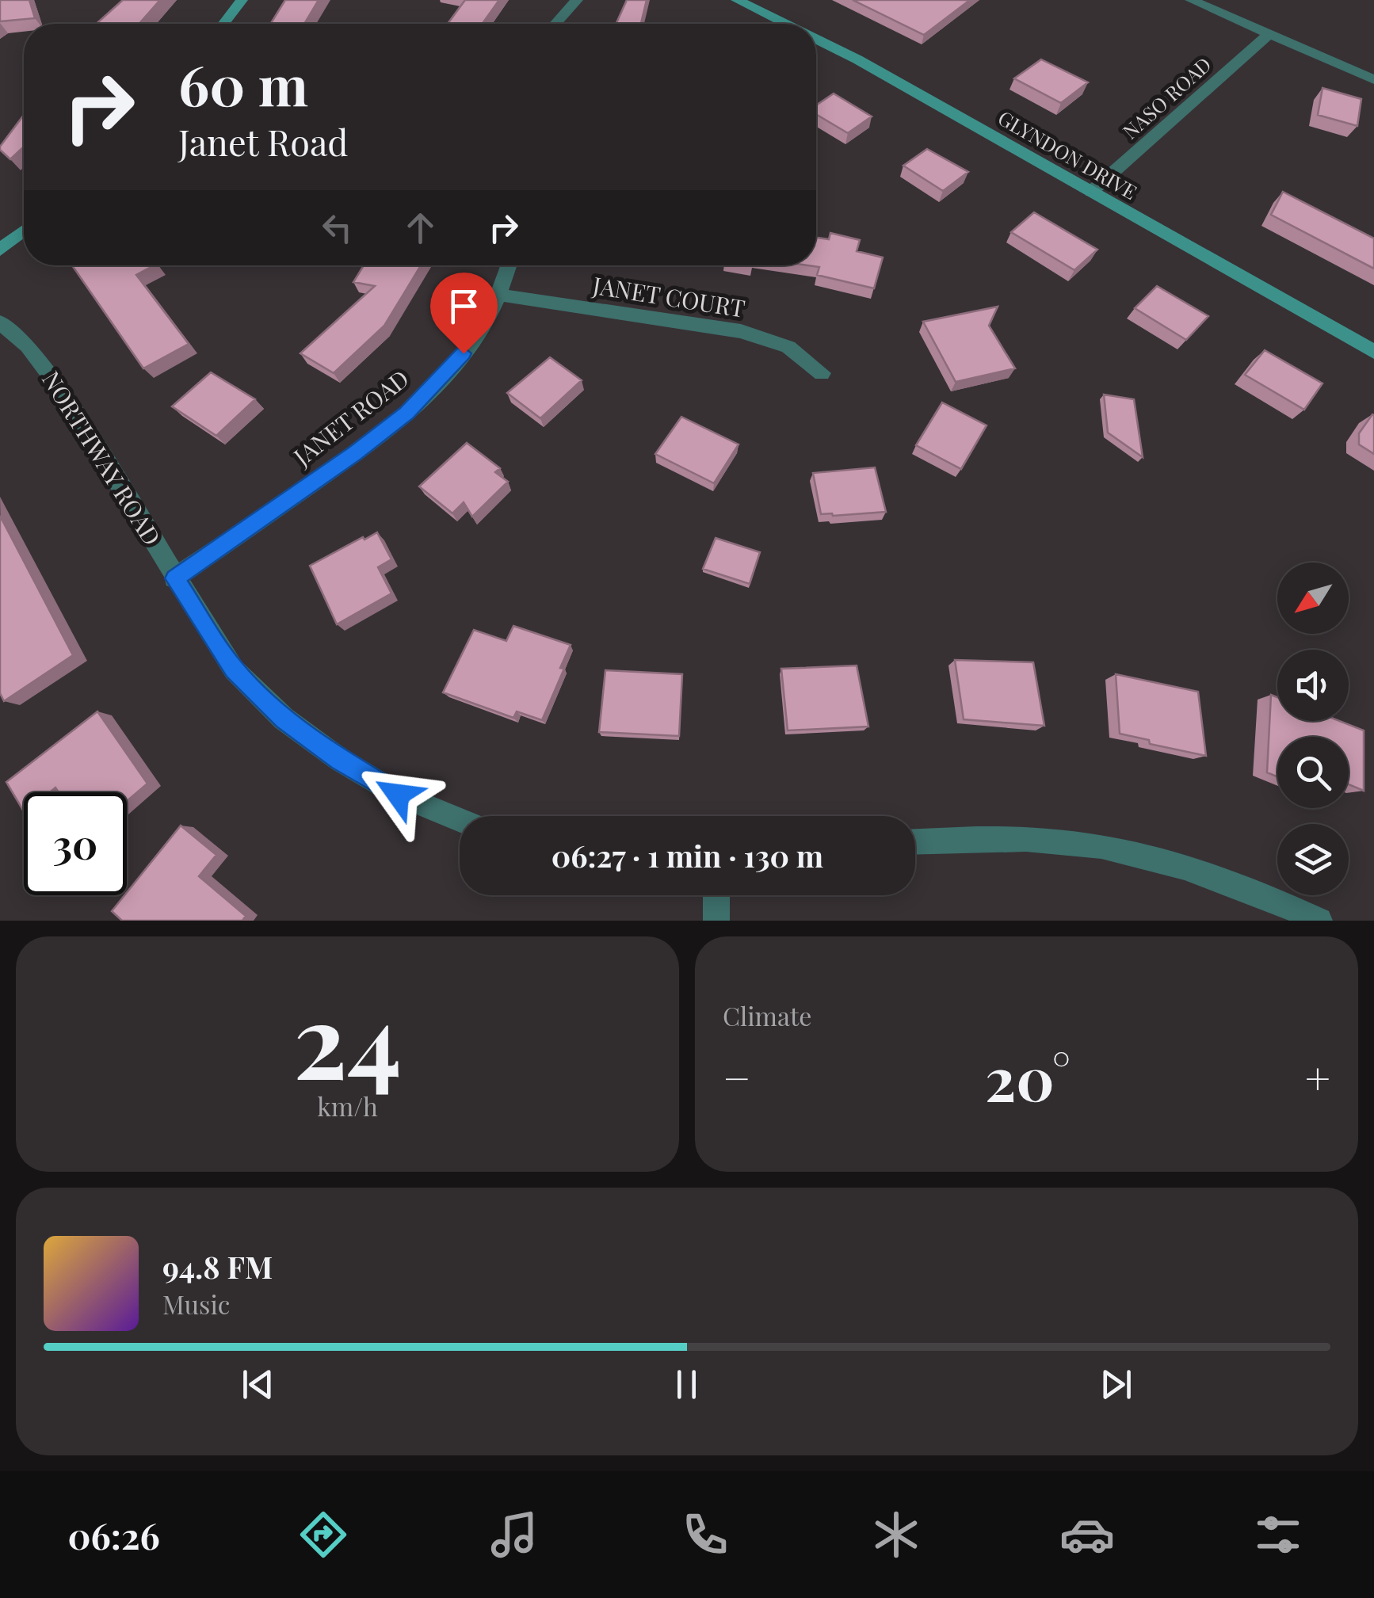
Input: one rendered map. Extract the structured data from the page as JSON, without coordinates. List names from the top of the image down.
{
  "streets": {
    "street": [
      "NASO ROAD",
      "GLYNDON DRIVE",
      "JANET COURT",
      "JANET ROAD",
      "NORTHWAY ROAD"
    ]
  },
  "crossings": [
    ["NASO ROAD", "GLYNDON DRIVE"],
    ["JANET COURT", "JANET ROAD"],
    ["JANET ROAD", "NORTHWAY ROAD"]
  ],
  "north": "bottom left",
  "page": {
    "turn": ["60 m", "Janet Road"],
    "limit": "30",
    "trip": "06:27 · 1 min · 130 m",
    "tile": [
      ["24", "km/h"],
      "Climate"
    ],
    "heat": ["−", "20°", "+"],
    "song": ["94.8 FM", "Music"],
    "tabs": "06:26"
  }
}
